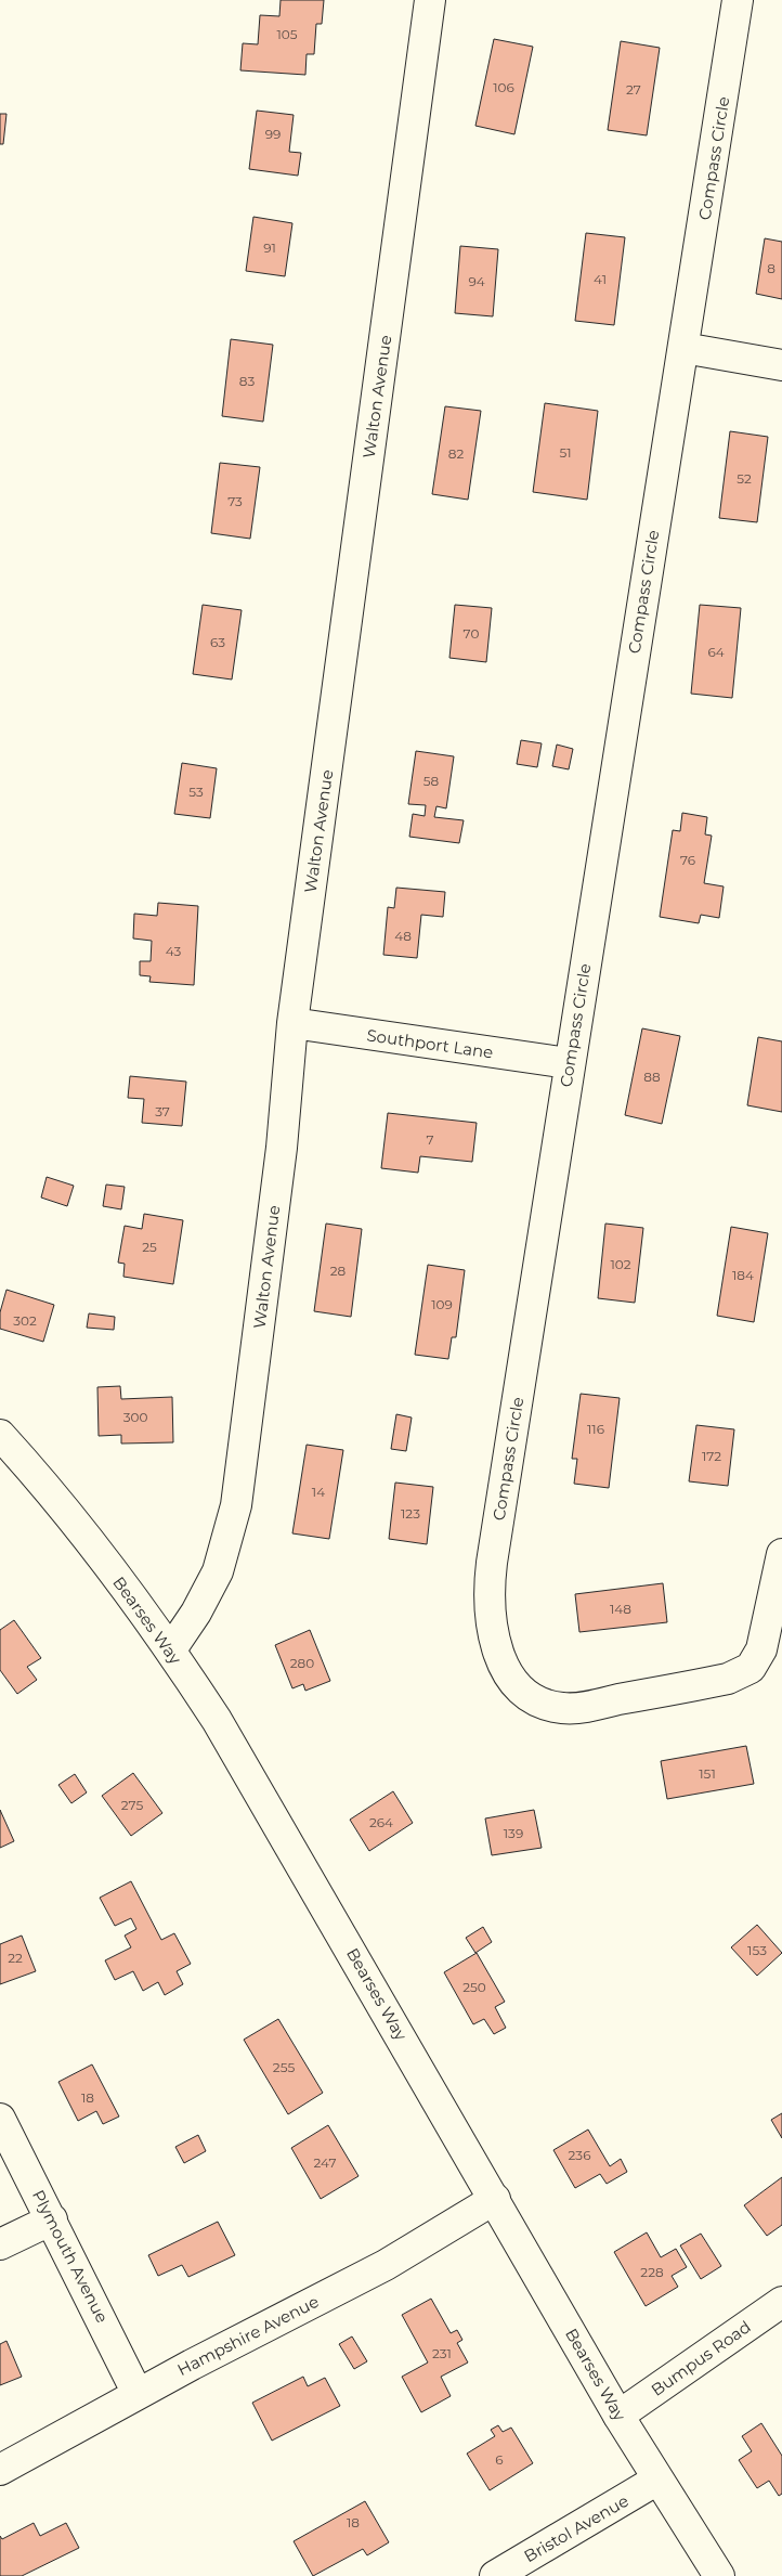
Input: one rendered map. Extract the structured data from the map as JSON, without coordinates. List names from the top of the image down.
{
  "streets": {
    "street": [
      "Compass Circle",
      "Walton Avenue",
      "Southport Lane",
      "Bearses Way",
      "Plymouth Avenue",
      "Hampshire Avenue",
      "Bumpus Road",
      "Bristol Avenue"
    ]
  },
  "crossings": [
    ["Compass Circle", "Southport Lane"],
    ["Walton Avenue", "Southport Lane"],
    ["Walton Avenue", "Bearses Way"],
    ["Bearses Way", "Hampshire Avenue"],
    ["Bearses Way", "Bumpus Road"],
    ["Bearses Way", "Bristol Avenue"],
    ["Plymouth Avenue", "Hampshire Avenue"]
  ],
  "house_numbers": [
    "105",
    "106",
    "27",
    "99",
    "91",
    "8",
    "41",
    "94",
    "83",
    "51",
    "82",
    "52",
    "73",
    "70",
    "63",
    "64",
    "58",
    "53",
    "76",
    "48",
    "43",
    "88",
    "37",
    "7",
    "25",
    "102",
    "28",
    "184",
    "109",
    "302",
    "300",
    "116",
    "172",
    "14",
    "123",
    "148",
    "280",
    "151",
    "275",
    "264",
    "139",
    "153",
    "22",
    "250",
    "255",
    "18",
    "236",
    "247",
    "228",
    "231",
    "6",
    "18"
  ]
}
